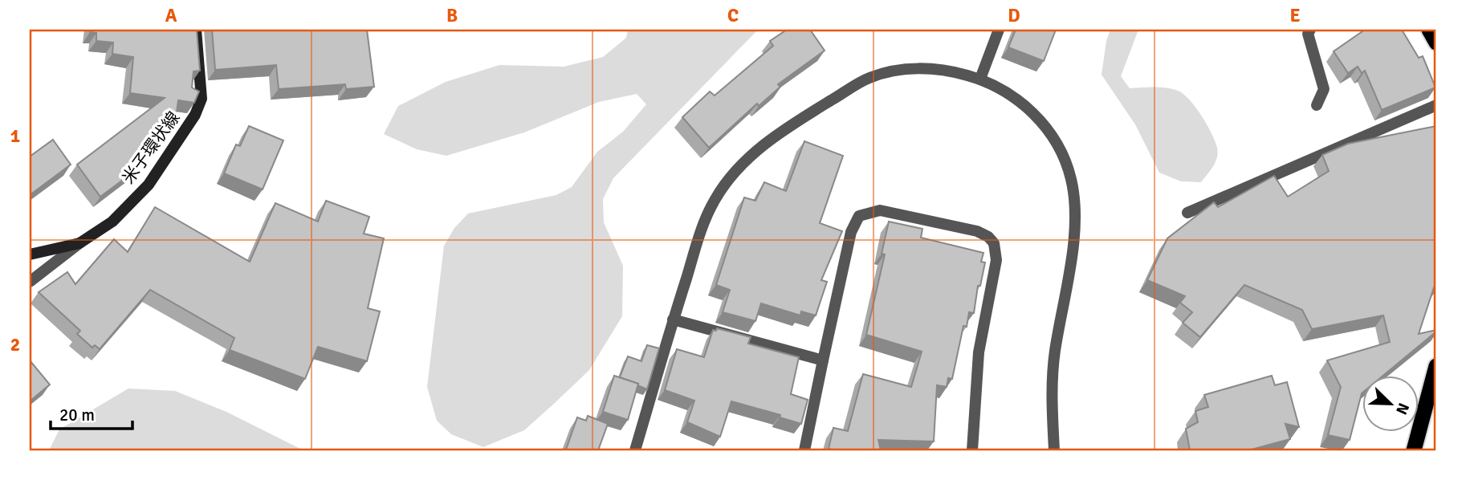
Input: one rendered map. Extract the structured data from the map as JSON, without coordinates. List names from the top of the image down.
{
  "streets": {
    "main road": ["米子環状線"]
  },
  "scale_bar": "20 m",
  "north": "bottom right",
  "grid": {
    "columns": [
      "A",
      "B",
      "C",
      "D",
      "E"
    ],
    "rows": ["1", "2"]
  }
}
